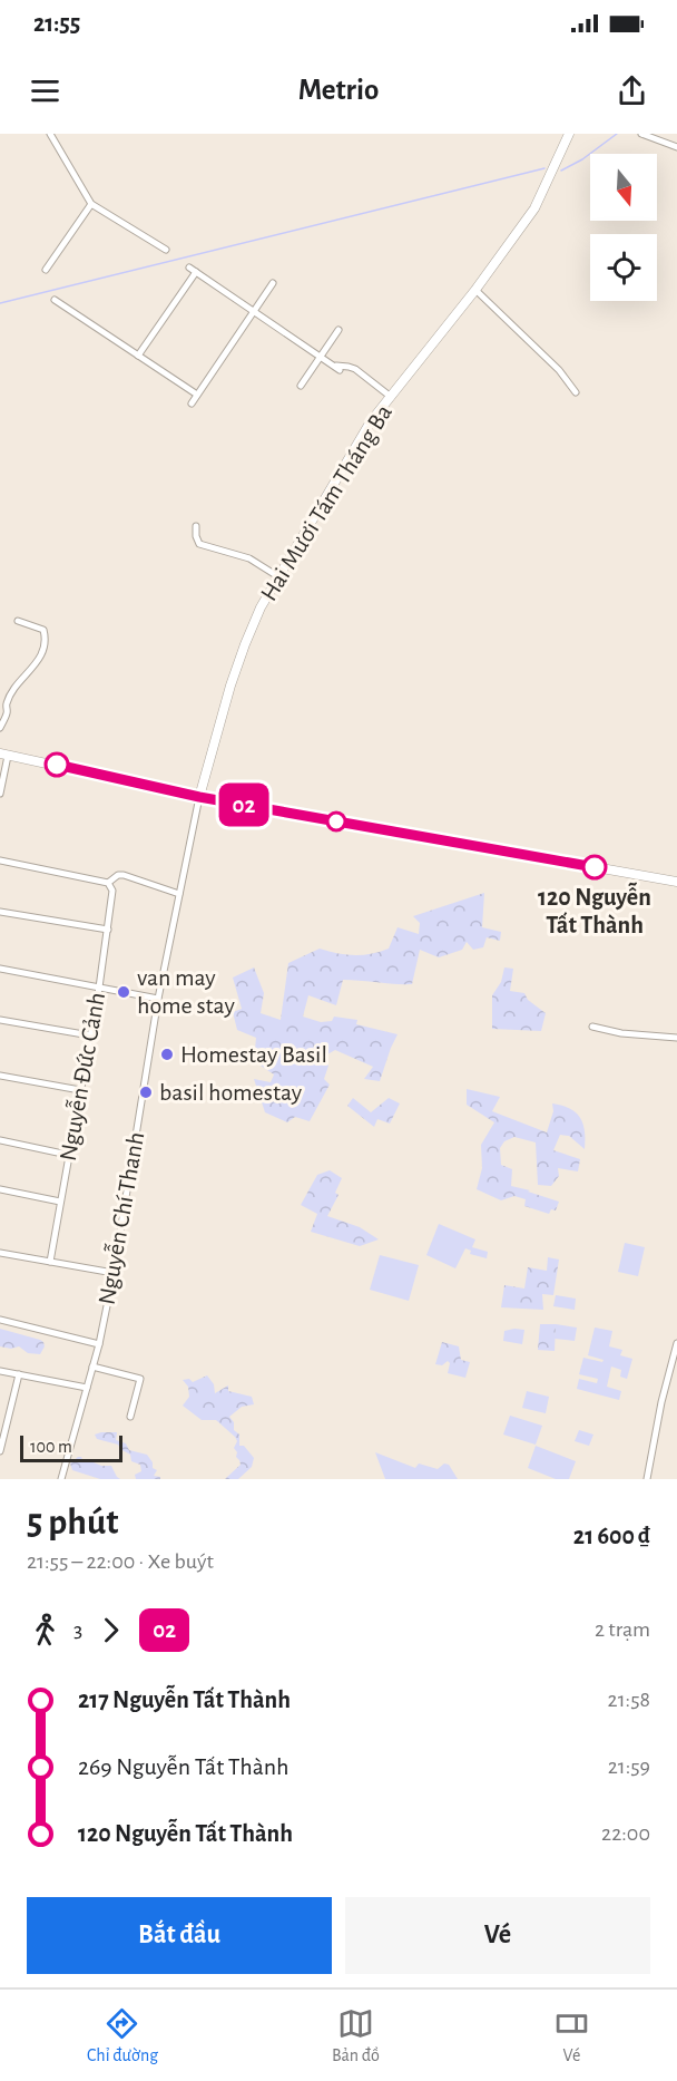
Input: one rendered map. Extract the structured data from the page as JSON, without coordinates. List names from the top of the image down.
{
  "streets": {
    "street": ["Hai Mươi Tám Tháng Ba", "Nguyễn Đức Cảnh", "Nguyễn Chí Thanh"]
  },
  "crossings": [
    ["Hai Mươi Tám Tháng Ba", "Nguyễn Chí Thanh"]
  ],
  "places": [
    "120 Nguyễn Tất Thành",
    "van may home stay",
    "Homestay Basil",
    "basil homestay"
  ],
  "lines": ["bus line 02"],
  "scale_bar": "100 m",
  "north": "bottom",
  "page": {
    "status": "21:55",
    "header": "Metrio",
    "on_map": "02",
    "scale": "100 m",
    "heading": ["5 phút", "21:55 – 22:00 · Xe buýt", "21 600 ₫"],
    "legs": ["3", "02", "2 trạm"],
    "list": [
      {
        "name": "217 Nguyễn Tất Thành",
        "value": "21:58"
      },
      {
        "name": "269 Nguyễn Tất Thành",
        "value": "21:59"
      },
      {
        "name": "120 Nguyễn Tất Thành",
        "value": "22:00"
      }
    ],
    "buttons": ["Bắt đầu", "Vé"],
    "tabs": ["Chỉ đường", "Bản đồ", "Vé"]
  }
}
